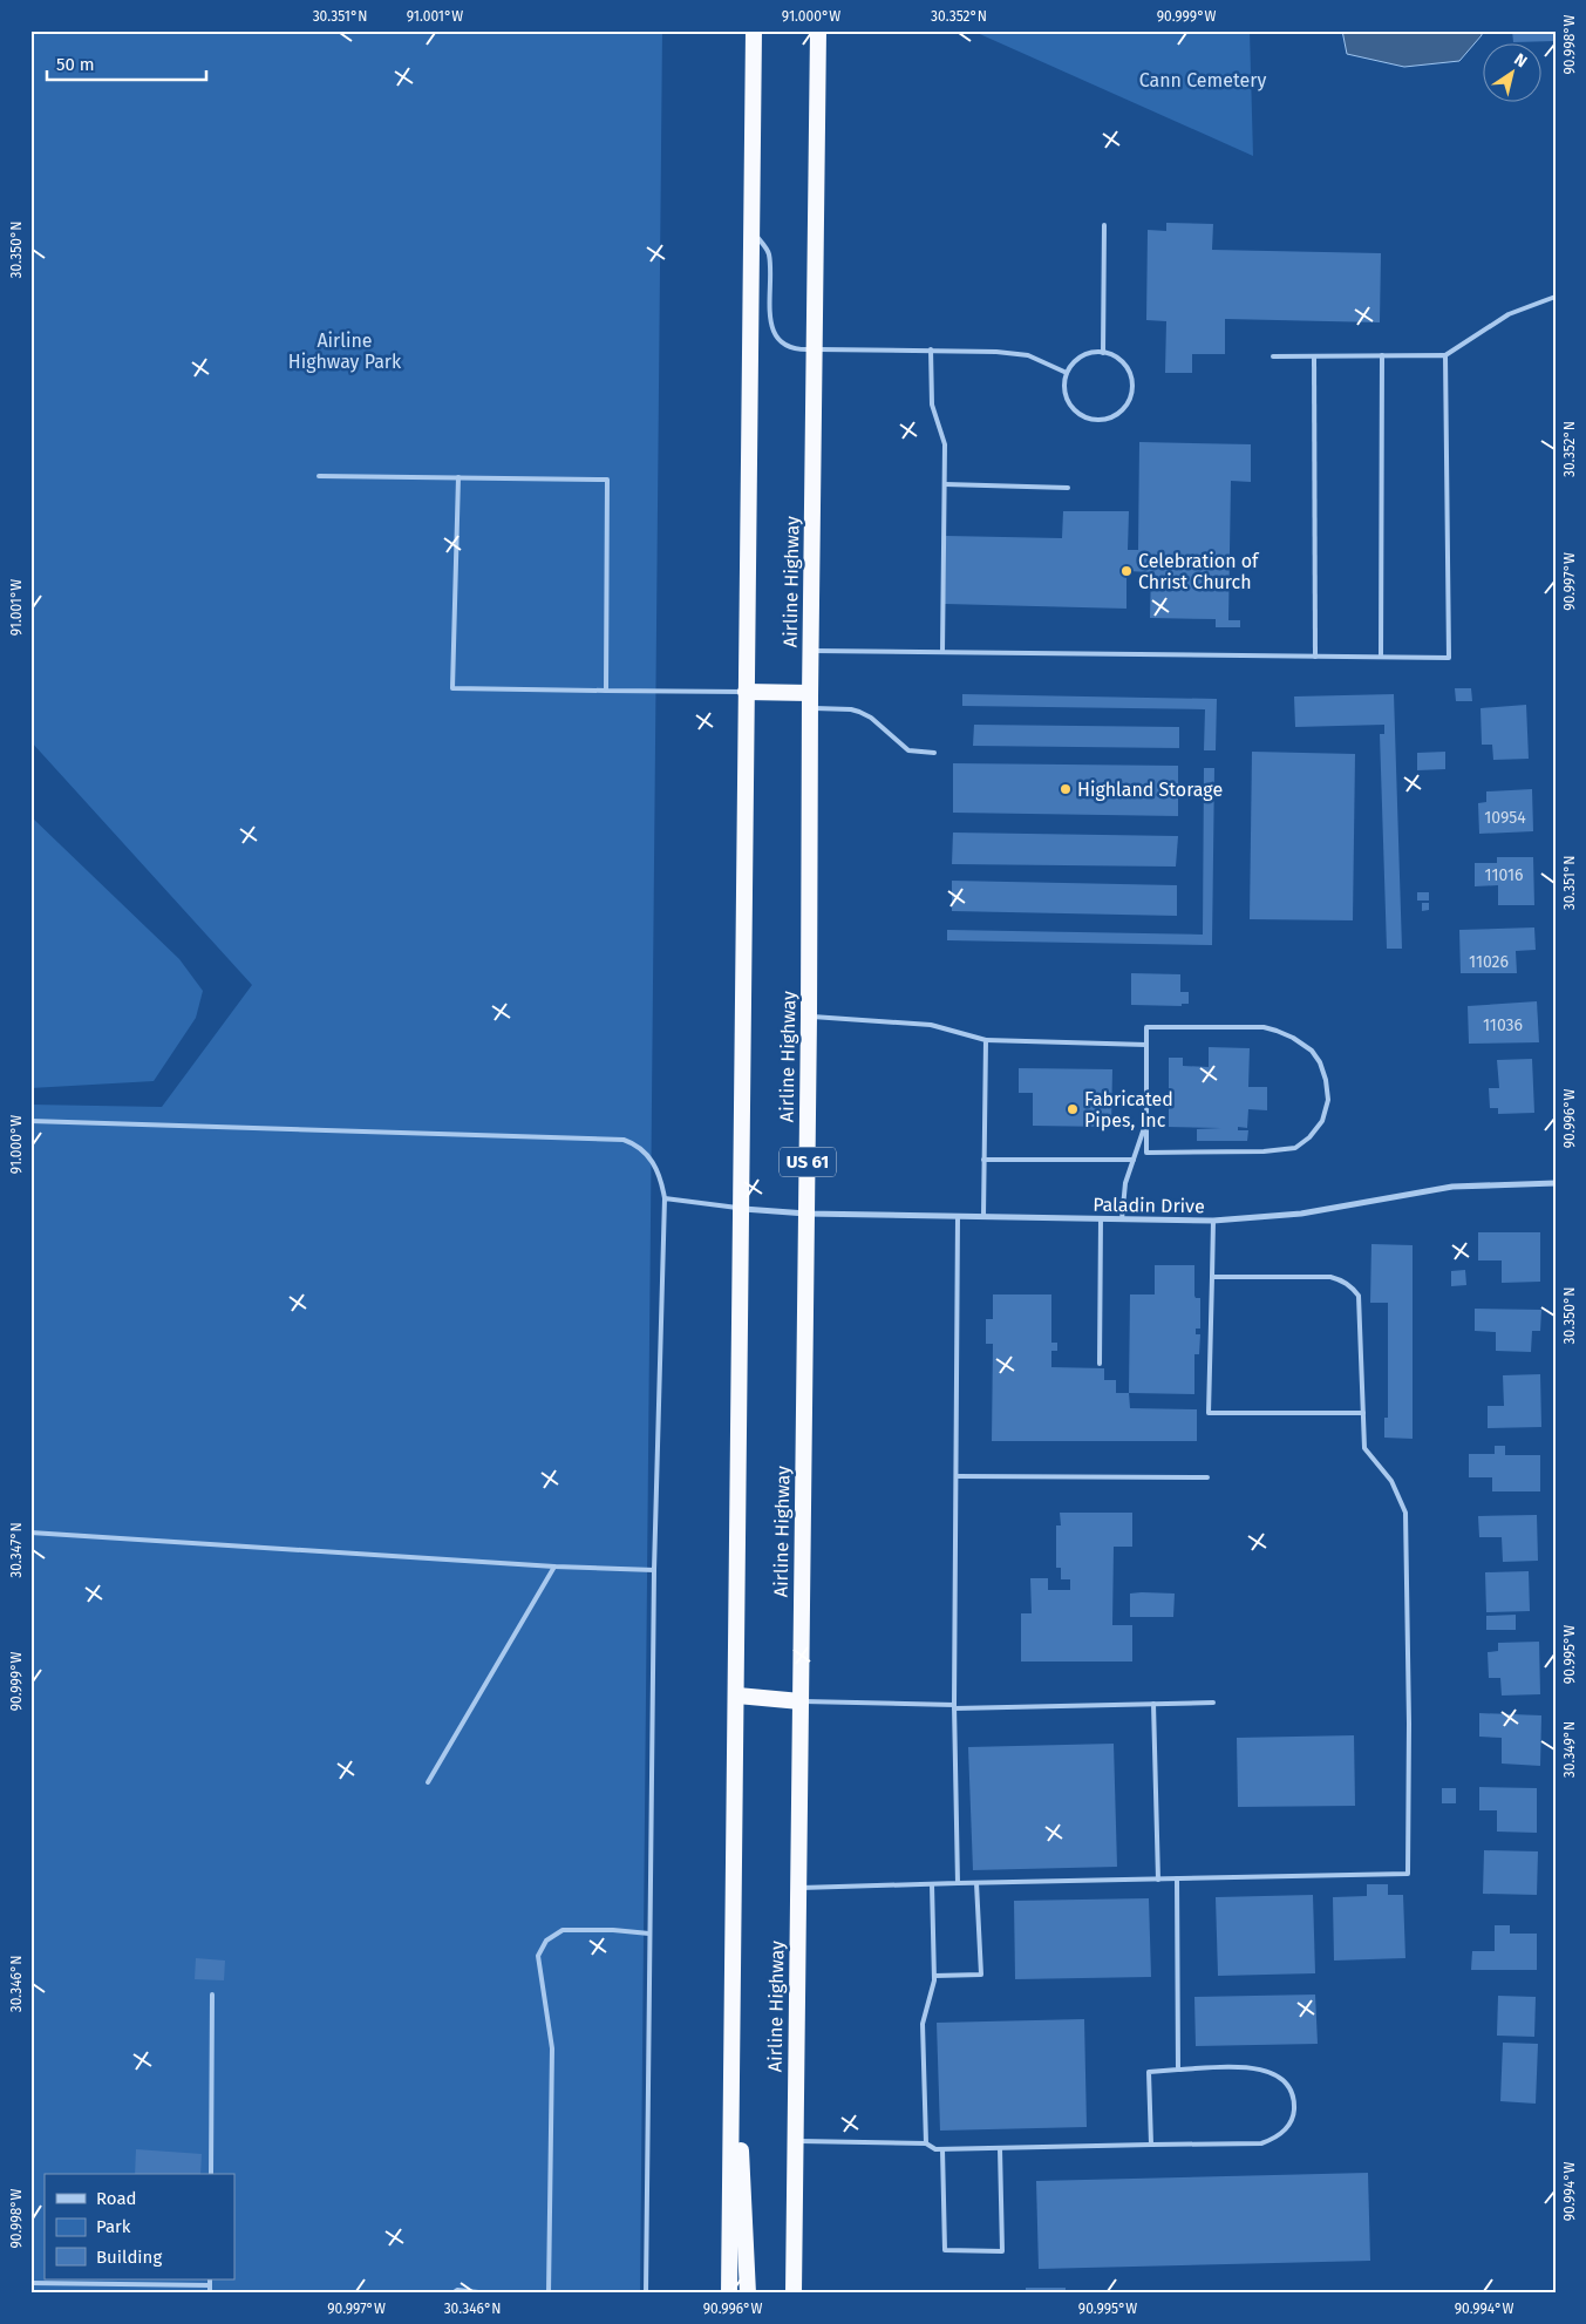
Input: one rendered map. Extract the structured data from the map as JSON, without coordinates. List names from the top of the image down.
{
  "streets": {
    "highway": ["Airline Highway", "US 61"],
    "street": ["Paladin Drive"]
  },
  "crossings": [
    ["Airline Highway", "Paladin Drive"]
  ],
  "parks": ["Cann Cemetery", "Airline Highway Park"],
  "places": ["Celebration of Christ Church", "Highland Storage", "Fabricated Pipes, Inc"],
  "house_numbers": [
    "10954",
    "11016",
    "11026",
    "11036"
  ],
  "legend": ["Road", "Park", "Building"],
  "scale_bar": "50 m",
  "north": "top right",
  "coordinates": [
    "30.351°N",
    "91.001°W",
    "91.000°W",
    "30.352°N",
    "90.999°W",
    "90.998°W",
    "30.350°N",
    "90.997°W",
    "90.996°W",
    "30.347°N",
    "90.995°W",
    "30.349°N",
    "30.346°N",
    "90.994°W"
  ]
}
